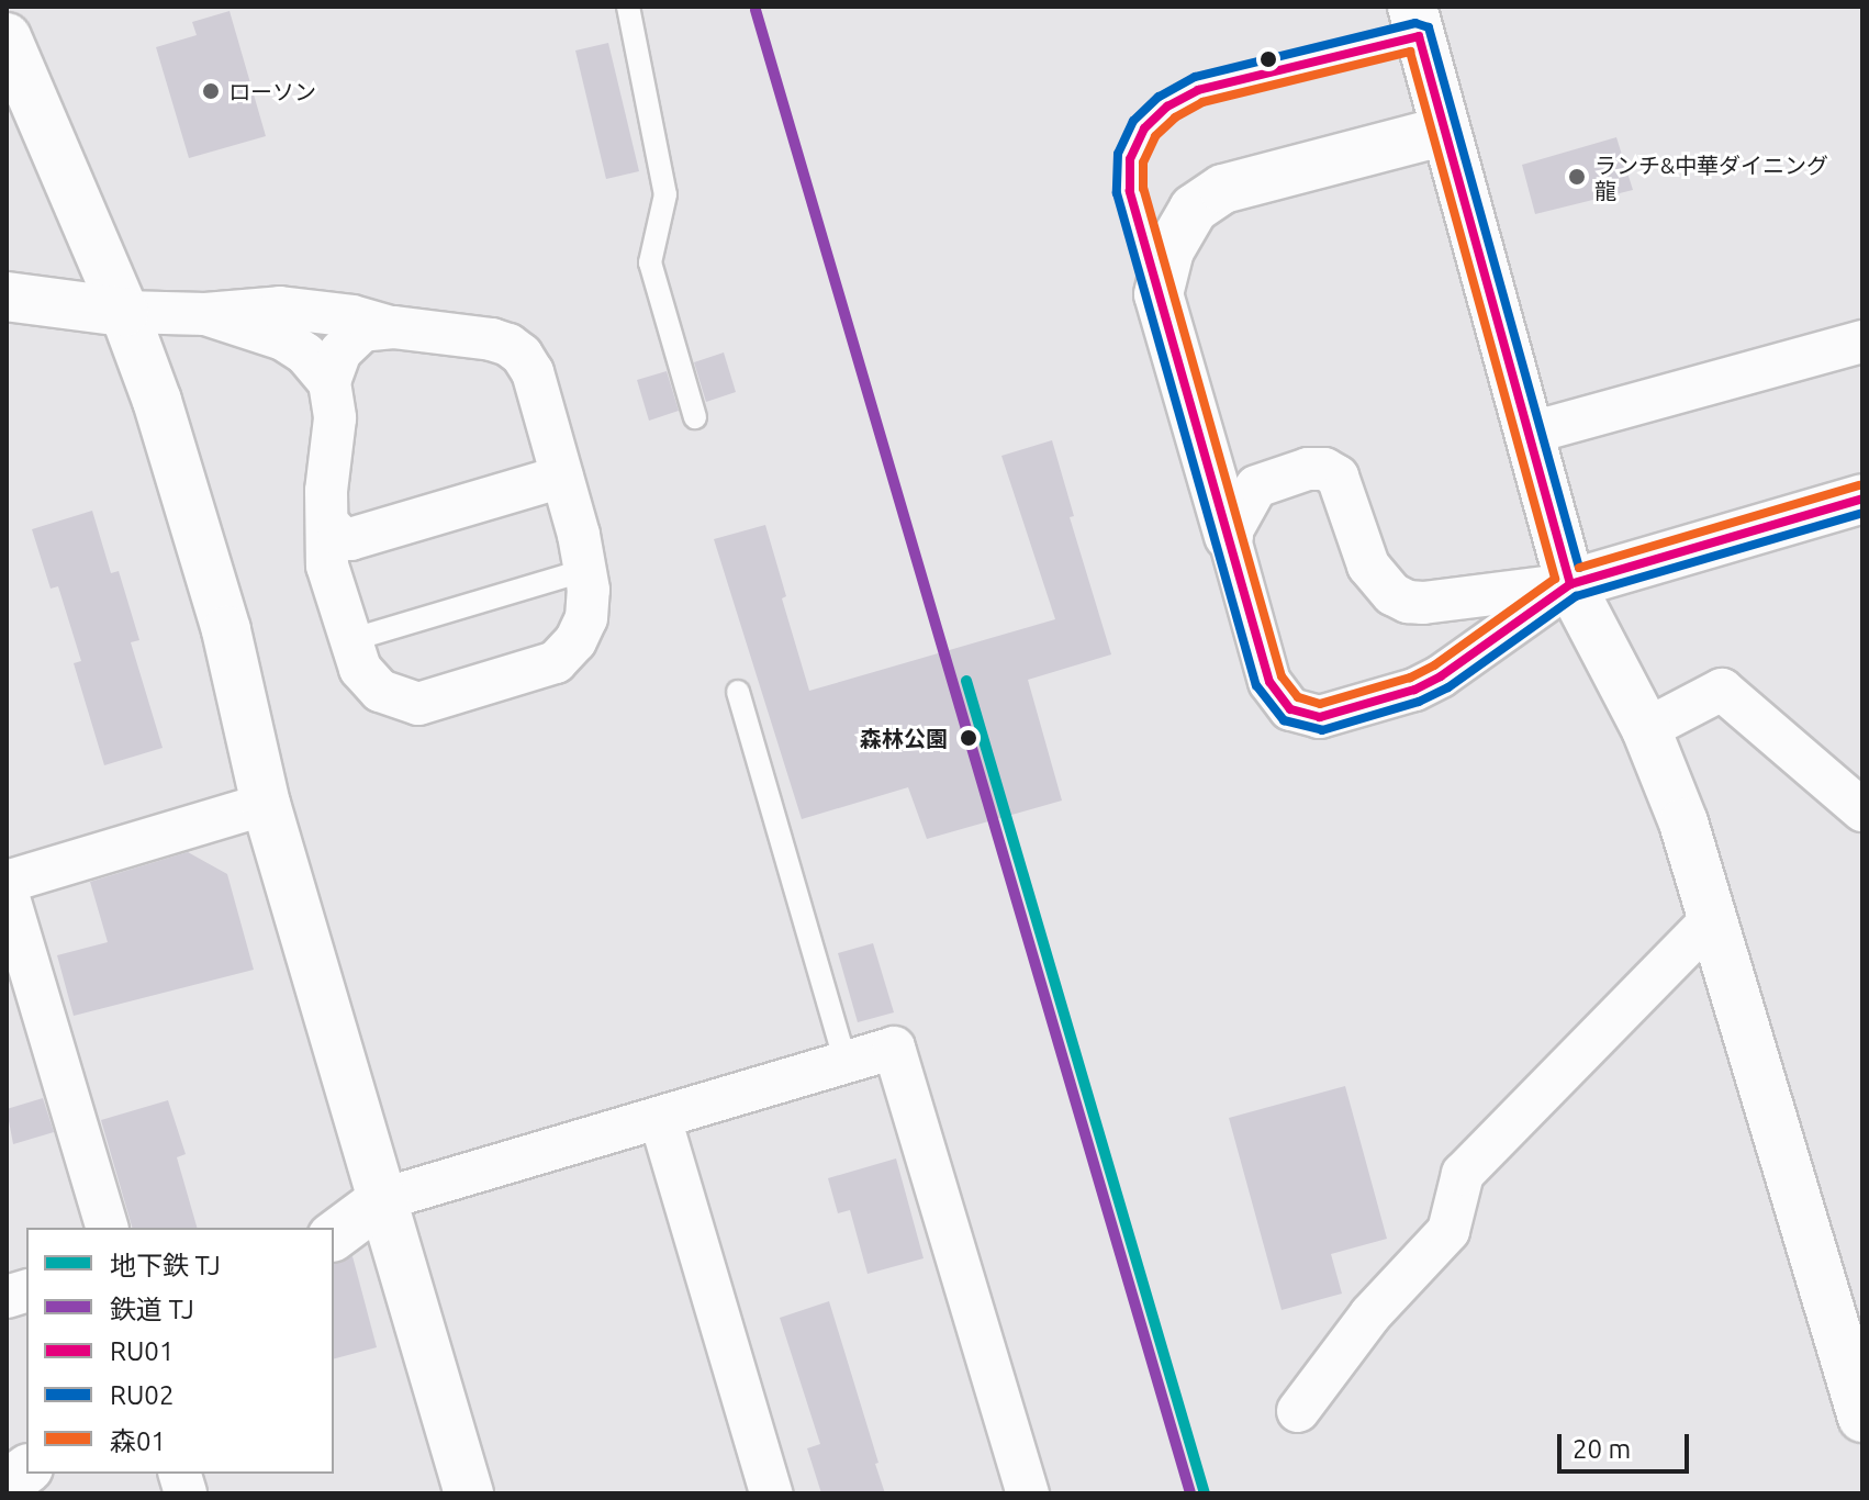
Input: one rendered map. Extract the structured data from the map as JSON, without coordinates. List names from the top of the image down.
{
  "places": ["ローソン", "ランチ&中華ダイニング 龍", "森林公園"],
  "lines": [
    "rail line TJ",
    "transit line RU02",
    "transit line RU01",
    "transit line 森01",
    "metro line TJ"
  ],
  "legend": [
    "地下鉄 TJ",
    "鉄道 TJ",
    "RU01",
    "RU02",
    "森01"
  ],
  "scale_bar": "20 m"
}
